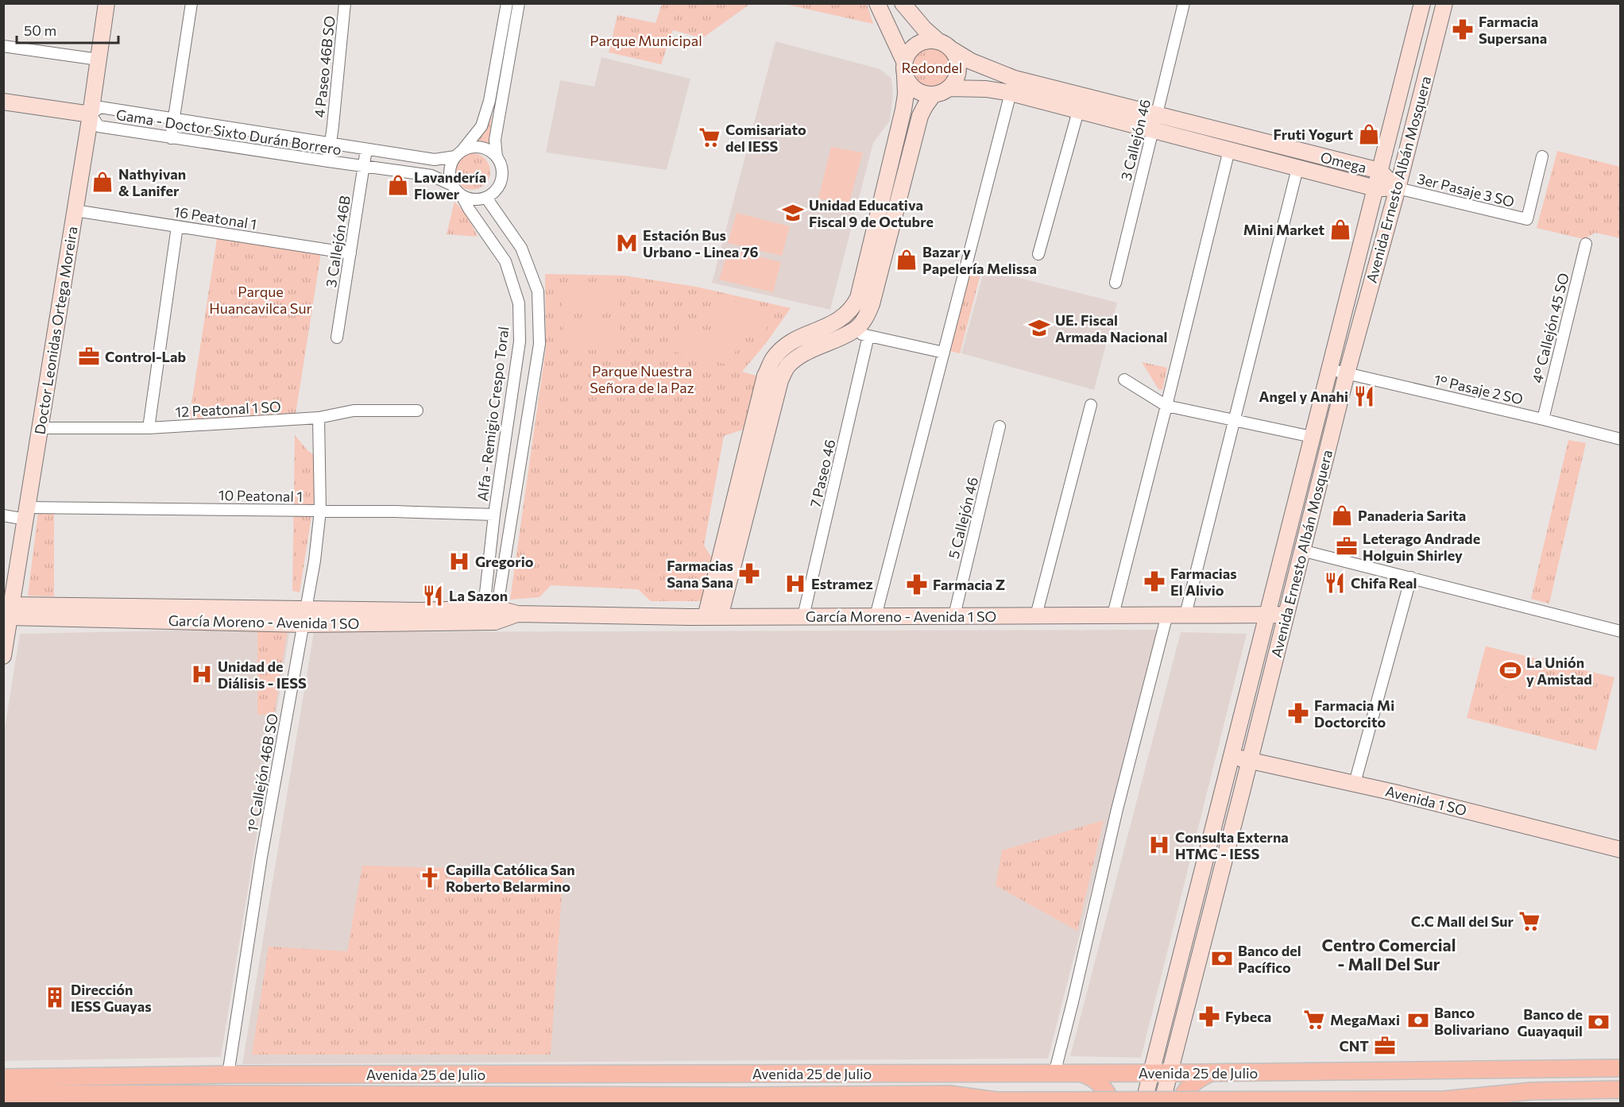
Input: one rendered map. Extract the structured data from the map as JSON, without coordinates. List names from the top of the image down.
{
  "streets": {
    "main road": ["Avenida 25 de Julio"],
    "street": [
      "4 Paseo 46B SO",
      "Gama - Doctor Sixto Durán Borrero",
      "3 Callejón 46",
      "Omega",
      "Avenida Ernesto Albán Mosquera",
      "3er Pasaje 3 SO",
      "16 Peatonal 1",
      "3 Callejón 46B",
      "4° Callejón 45 SO",
      "Doctor Leonidas Ortega Moreira",
      "1° Pasaje 2 SO",
      "12 Peatonal 1 SO",
      "Alfa - Remigio Crespo Toral",
      "7 Paseo 46",
      "10 Peatonal 1",
      "5 Callejón 46",
      "García Moreno - Avenida 1 SO",
      "1° Callejón 46B SO",
      "Avenida 1 SO"
    ]
  },
  "crossings": [
    ["4 Paseo 46B SO", "Gama - Doctor Sixto Durán Borrero"],
    ["Gama - Doctor Sixto Durán Borrero", "3 Callejón 46B"],
    ["Gama - Doctor Sixto Durán Borrero", "Doctor Leonidas Ortega Moreira"],
    ["Gama - Doctor Sixto Durán Borrero", "Alfa - Remigio Crespo Toral"],
    ["3 Callejón 46", "Omega"],
    ["Omega", "Avenida Ernesto Albán Mosquera"],
    ["Omega", "3er Pasaje 3 SO"],
    ["Avenida Ernesto Albán Mosquera", "3er Pasaje 3 SO"],
    ["Avenida Ernesto Albán Mosquera", "1° Pasaje 2 SO"],
    ["Avenida Ernesto Albán Mosquera", "García Moreno - Avenida 1 SO"],
    ["Avenida Ernesto Albán Mosquera", "Avenida 1 SO"],
    ["Avenida Ernesto Albán Mosquera", "Avenida 25 de Julio"],
    ["16 Peatonal 1", "3 Callejón 46B"],
    ["16 Peatonal 1", "Doctor Leonidas Ortega Moreira"],
    ["4° Callejón 45 SO", "1° Pasaje 2 SO"],
    ["Doctor Leonidas Ortega Moreira", "12 Peatonal 1 SO"],
    ["Doctor Leonidas Ortega Moreira", "10 Peatonal 1"],
    ["Doctor Leonidas Ortega Moreira", "García Moreno - Avenida 1 SO"],
    ["12 Peatonal 1 SO", "1° Callejón 46B SO"],
    ["Alfa - Remigio Crespo Toral", "10 Peatonal 1"],
    ["Alfa - Remigio Crespo Toral", "García Moreno - Avenida 1 SO"],
    ["7 Paseo 46", "García Moreno - Avenida 1 SO"],
    ["10 Peatonal 1", "1° Callejón 46B SO"],
    ["5 Callejón 46", "García Moreno - Avenida 1 SO"],
    ["García Moreno - Avenida 1 SO", "1° Callejón 46B SO"],
    ["1° Callejón 46B SO", "Avenida 25 de Julio"]
  ],
  "districts": ["Centro Comercial - Mall Del Sur"],
  "parks": [
    "Parque Municipal",
    "Redondel",
    "Parque Huancavilca Sur",
    "Parque Nuestra Señora de la Paz"
  ],
  "places": {
    "pharmacy": [
      "Farmacia Supersana",
      "Farmacias Sana Sana",
      "Farmacias El Alivio",
      "Farmacia Z",
      "Farmacia Mi Doctorcito",
      "Fybeca"
    ],
    "shop": [
      "Fruti Yogurt",
      "Nathyivan & Lanifer",
      "Lavandería Flower",
      "Mini Market",
      "Bazar y Papelería Melissa",
      "Panaderia Sarita"
    ],
    "supermarket": ["Comisariato del IESS", "C.C Mall del Sur", "MegaMaxi"],
    "school or university": ["Unidad Educativa Fiscal 9 de Octubre", "UE. Fiscal Armada Nacional"],
    "metro station": ["Estación Bus Urbano - Linea 76"],
    "office": ["Control-Lab", "Leterago Andrade Holguin Shirley", "CNT"],
    "restaurant": ["Angel y Anahi", "Chifa Real", "La Sazon"],
    "hospital": [
      "Gregorio",
      "Estramez",
      "Unidad de Diálisis - IESS",
      "Consulta Externa HTMC - IESS"
    ],
    "sports": ["La Unión y Amistad"],
    "church": ["Capilla Católica San Roberto Belarmino"],
    "bank": ["Banco del Pacífico", "Banco Bolivariano", "Banco de Guayaquil"],
    "building": ["Dirección IESS Guayas"]
  },
  "scale_bar": "50 m"
}
